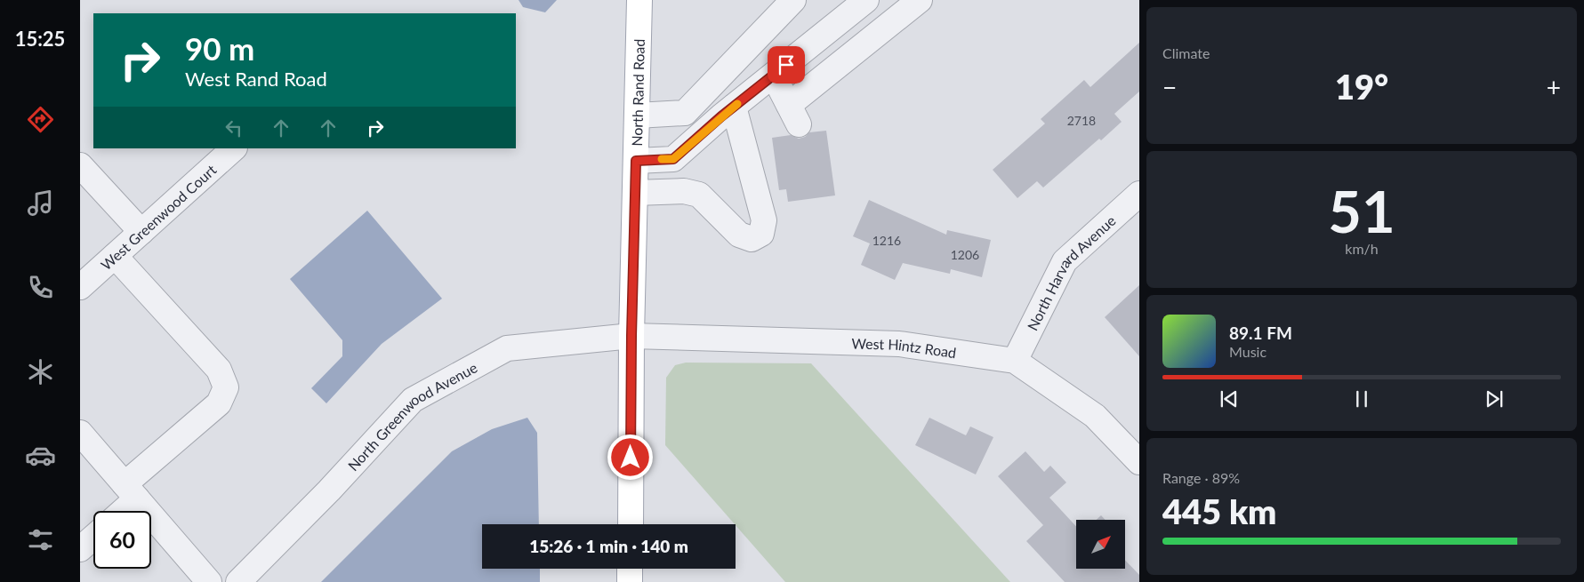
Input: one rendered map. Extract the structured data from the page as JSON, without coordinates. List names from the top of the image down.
{
  "streets": {
    "main road": ["North Rand Road"],
    "street": [
      "West Greenwood Court",
      "North Harvard Avenue",
      "West Hintz Road",
      "North Greenwood Avenue"
    ]
  },
  "crossings": [
    ["North Rand Road", "West Hintz Road"],
    ["North Rand Road", "North Greenwood Avenue"],
    ["North Harvard Avenue", "West Hintz Road"],
    ["West Hintz Road", "North Greenwood Avenue"]
  ],
  "house_numbers": ["2718", "1216", "1206"],
  "north": "top right",
  "page": {
    "tabs": "15:25",
    "tile": [
      "Climate",
      ["51", "km/h"],
      ["Range · 89%", "445 km"]
    ],
    "turn": ["90 m", "West Rand Road"],
    "heat": ["−", "19°", "+"],
    "song": ["89.1 FM", "Music"],
    "limit": "60",
    "trip": "15:26 · 1 min · 140 m"
  }
}
